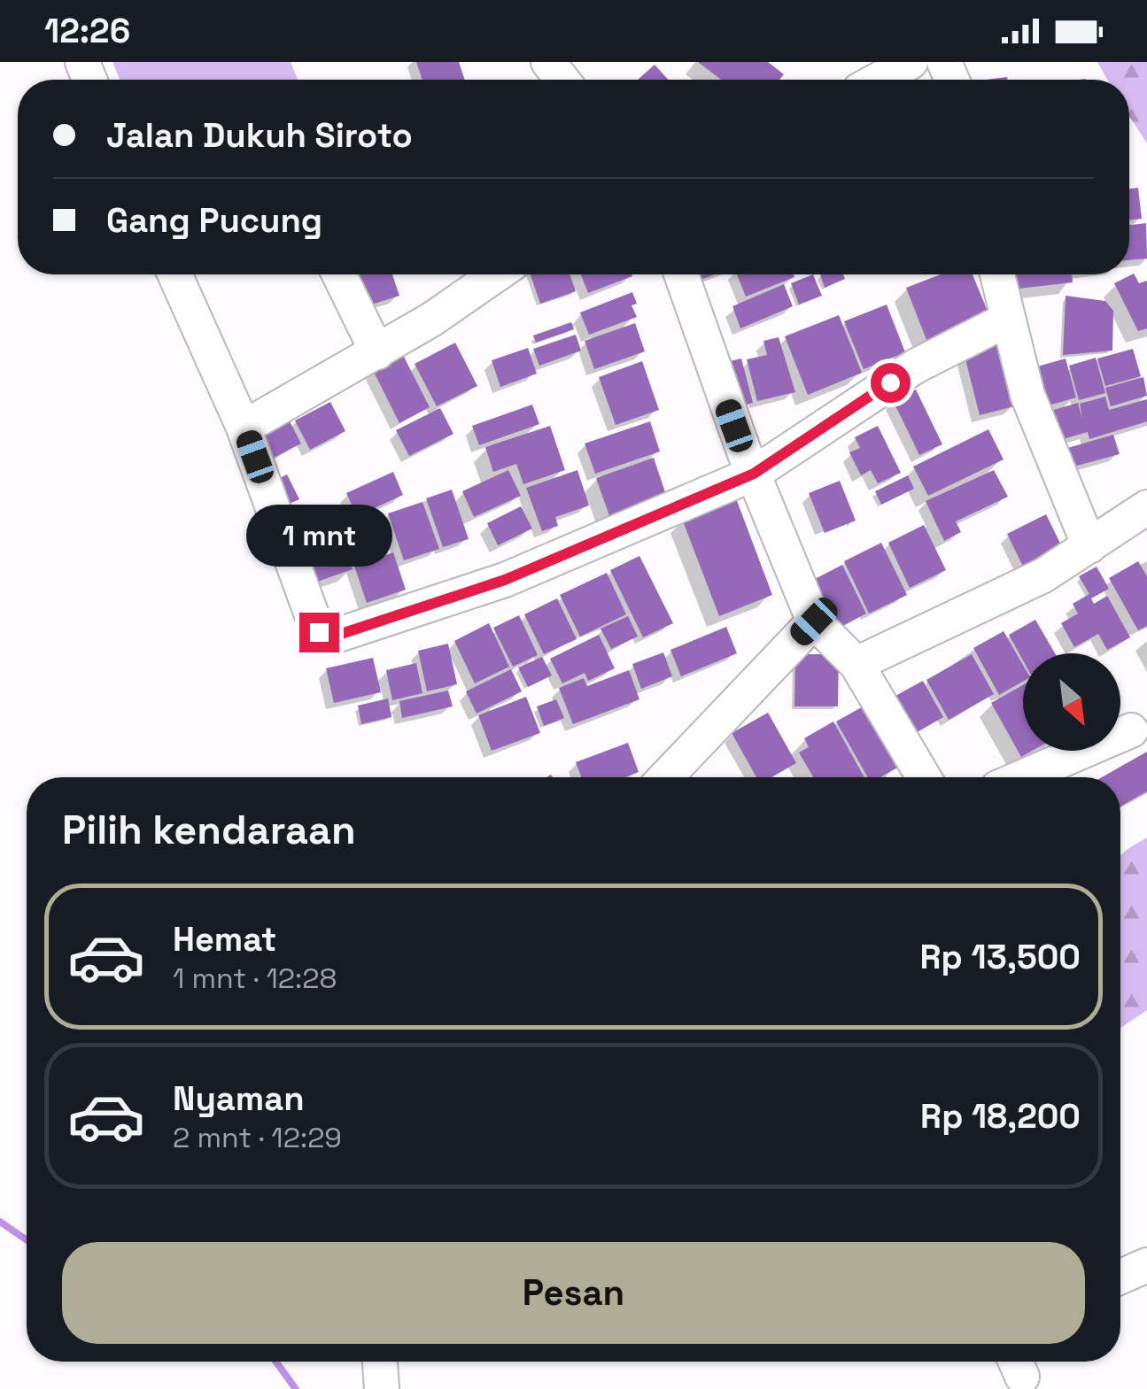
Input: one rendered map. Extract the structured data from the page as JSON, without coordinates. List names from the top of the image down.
{
  "north": "bottom right",
  "page": {
    "status": "12:26",
    "banner": ["Jalan Dukuh Siroto", "Gang Pucung"],
    "bubble": "1 mnt",
    "heading": "Pilih kendaraan",
    "list": [
      {
        "name": "Hemat",
        "note": "1 mnt · 12:28",
        "value": "Rp 13,500"
      },
      {
        "name": "Nyaman",
        "note": "2 mnt · 12:29",
        "value": "Rp 18,200"
      }
    ],
    "buttons": "Pesan"
  }
}
